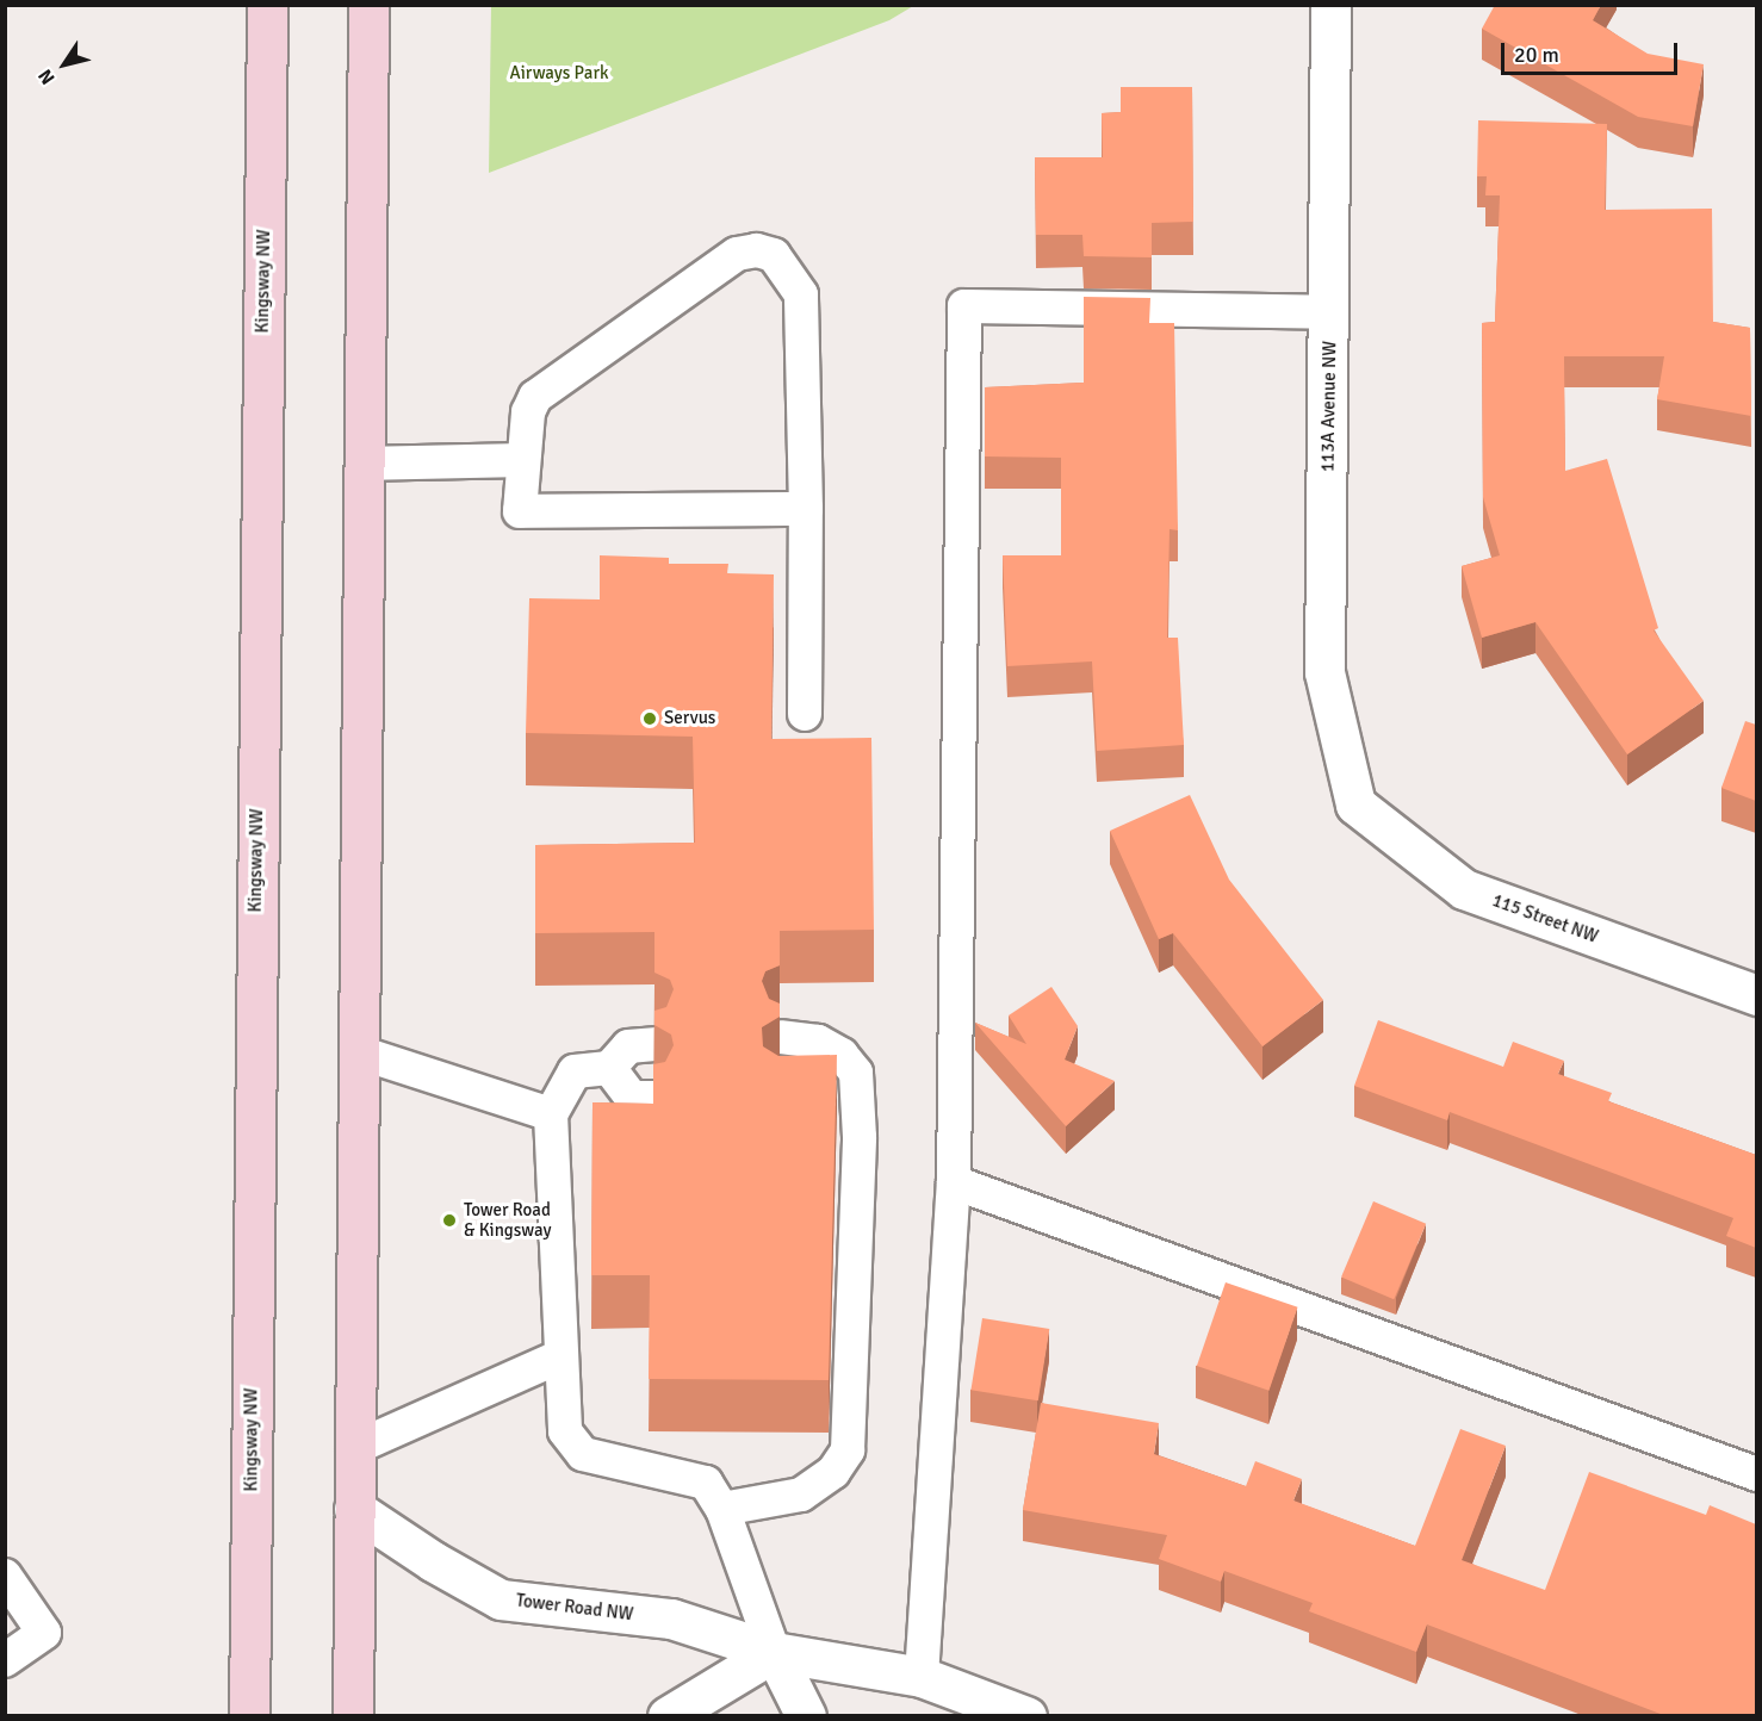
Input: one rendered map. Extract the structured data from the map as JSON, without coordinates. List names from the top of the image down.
{
  "streets": {
    "main road": ["Kingsway NW"],
    "street": ["113A Avenue NW", "115 Street NW", "Tower Road NW"]
  },
  "crossings": [
    ["113A Avenue NW", "115 Street NW"]
  ],
  "parks": ["Airways Park"],
  "places": ["Servus", "Tower Road & Kingsway"],
  "scale_bar": "20 m",
  "north": "bottom left"
}
